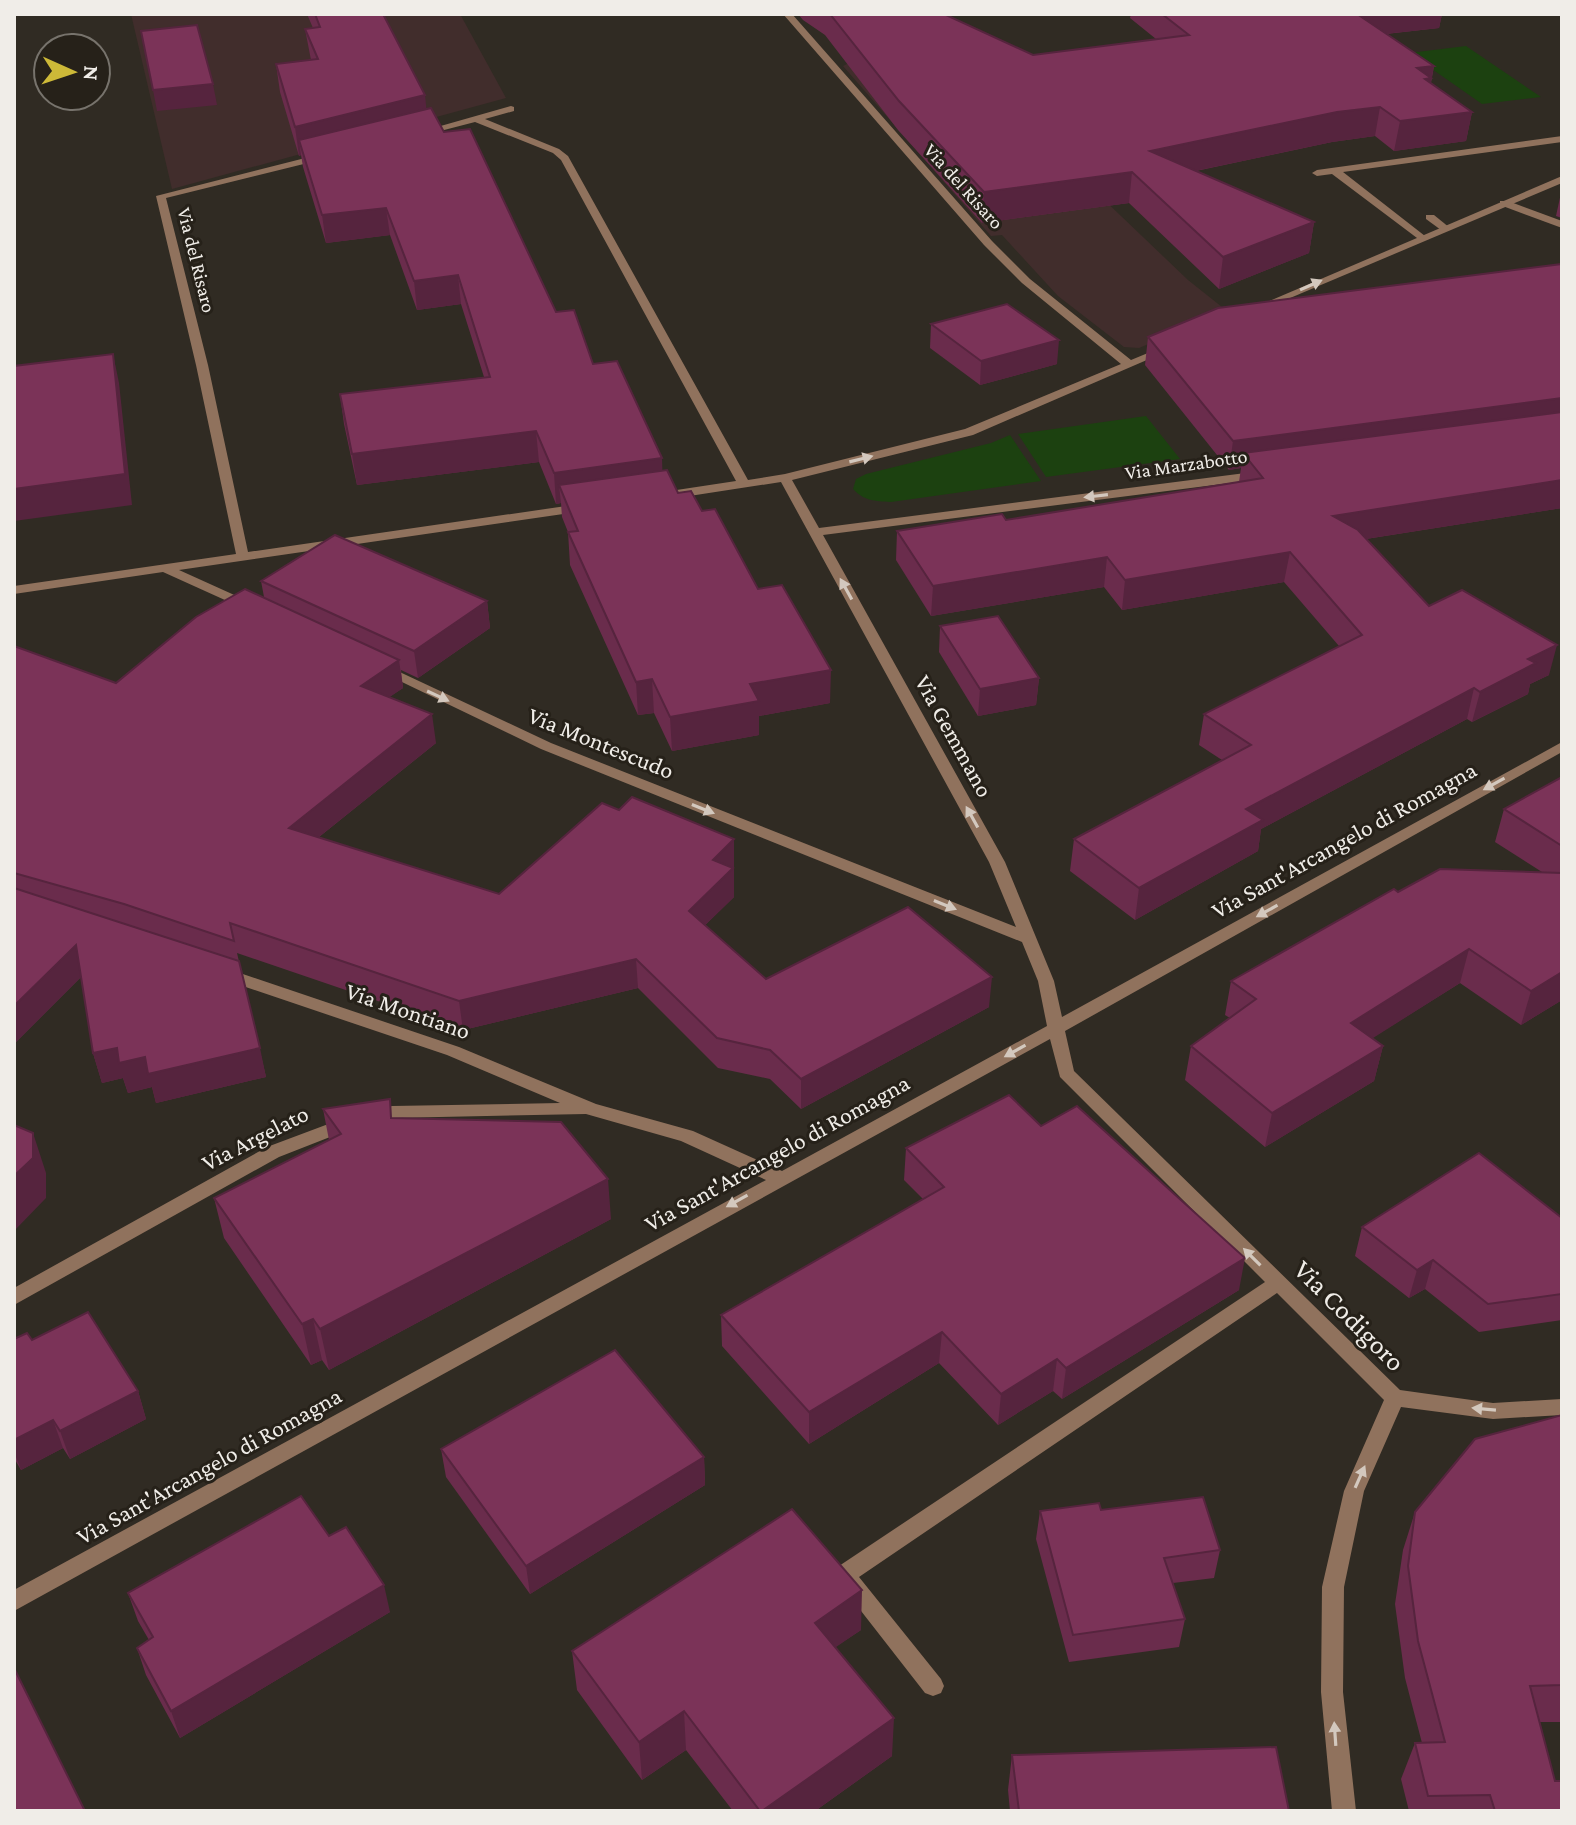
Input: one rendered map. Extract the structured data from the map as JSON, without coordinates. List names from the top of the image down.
{
  "streets": {
    "street": [
      "Via del Risaro",
      "Via Marzabotto",
      "Via Gemmano",
      "Via Montescudo",
      "Via Sant'Arcangelo di Romagna",
      "Via Montiano",
      "Via Argelato",
      "Via Codigoro"
    ]
  },
  "crossings": [
    ["Via Marzabotto", "Via Gemmano"],
    ["Via Gemmano", "Via Montescudo"],
    ["Via Gemmano", "Via Sant'Arcangelo di Romagna"],
    ["Via Gemmano", "Via Codigoro"],
    ["Via Sant'Arcangelo di Romagna", "Via Montiano"],
    ["Via Sant'Arcangelo di Romagna", "Via Codigoro"],
    ["Via Montiano", "Via Argelato"]
  ],
  "one_way": [
    "Via Gemmano",
    "Via Montescudo",
    "Via Sant'Arcangelo di Romagna",
    "Via Codigoro"
  ],
  "north": "right"
}
